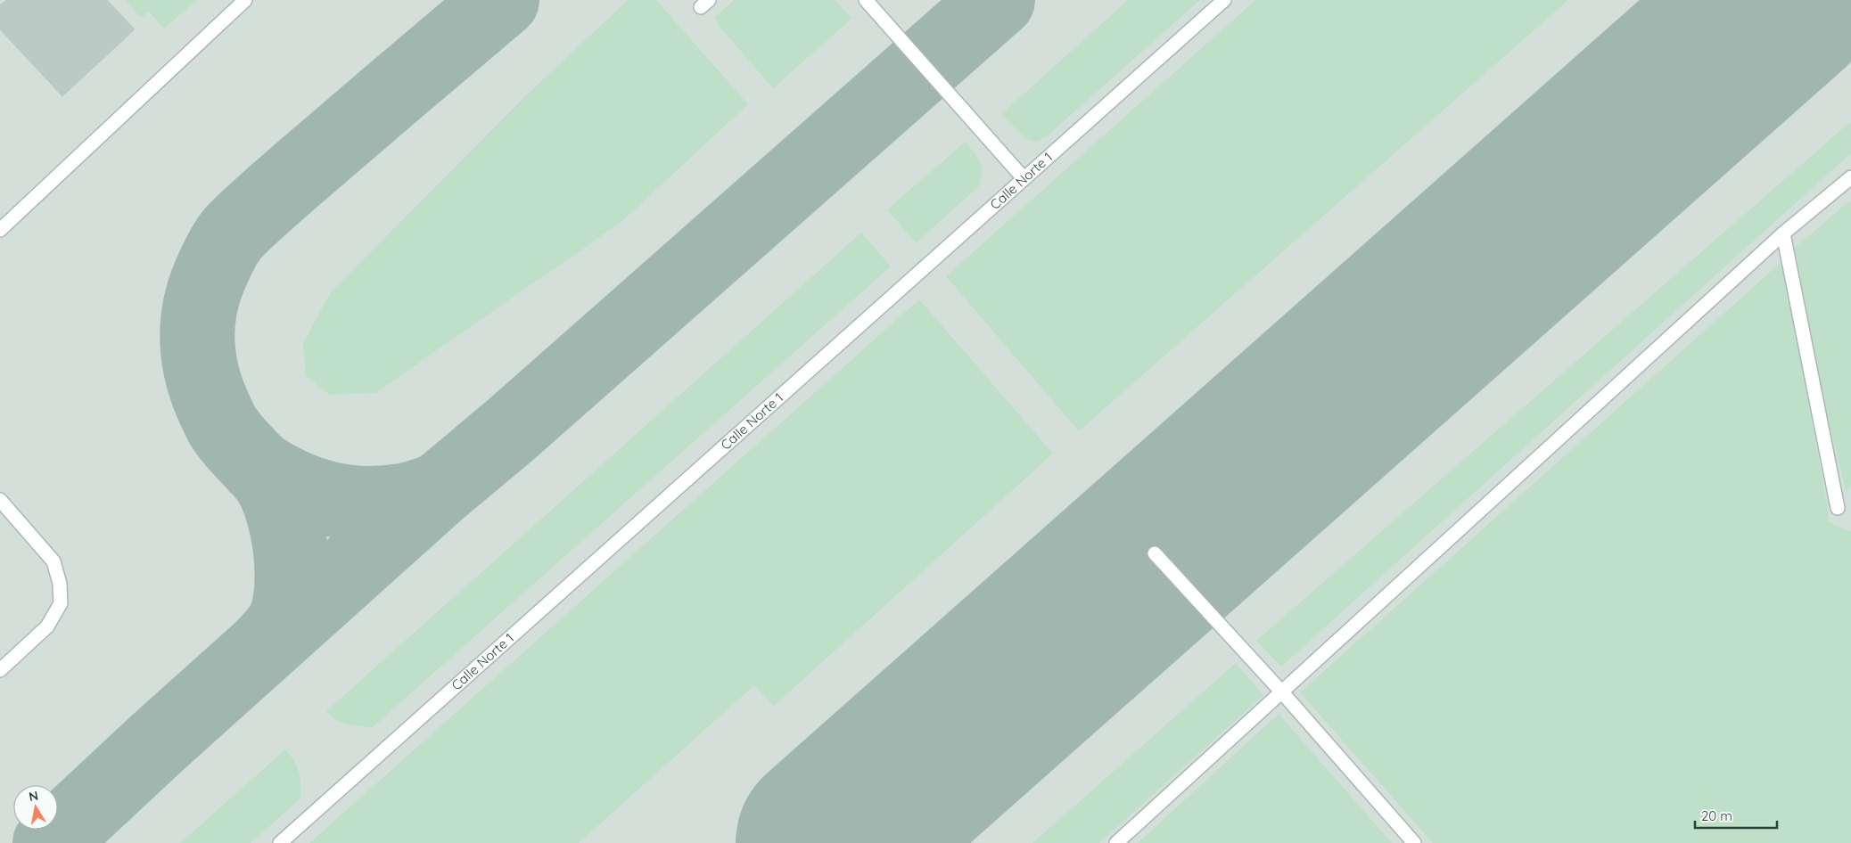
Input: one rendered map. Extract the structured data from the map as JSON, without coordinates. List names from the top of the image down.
{
  "streets": {
    "lane": ["Calle Norte 1"]
  },
  "scale_bar": "20 m",
  "north": "top"
}
